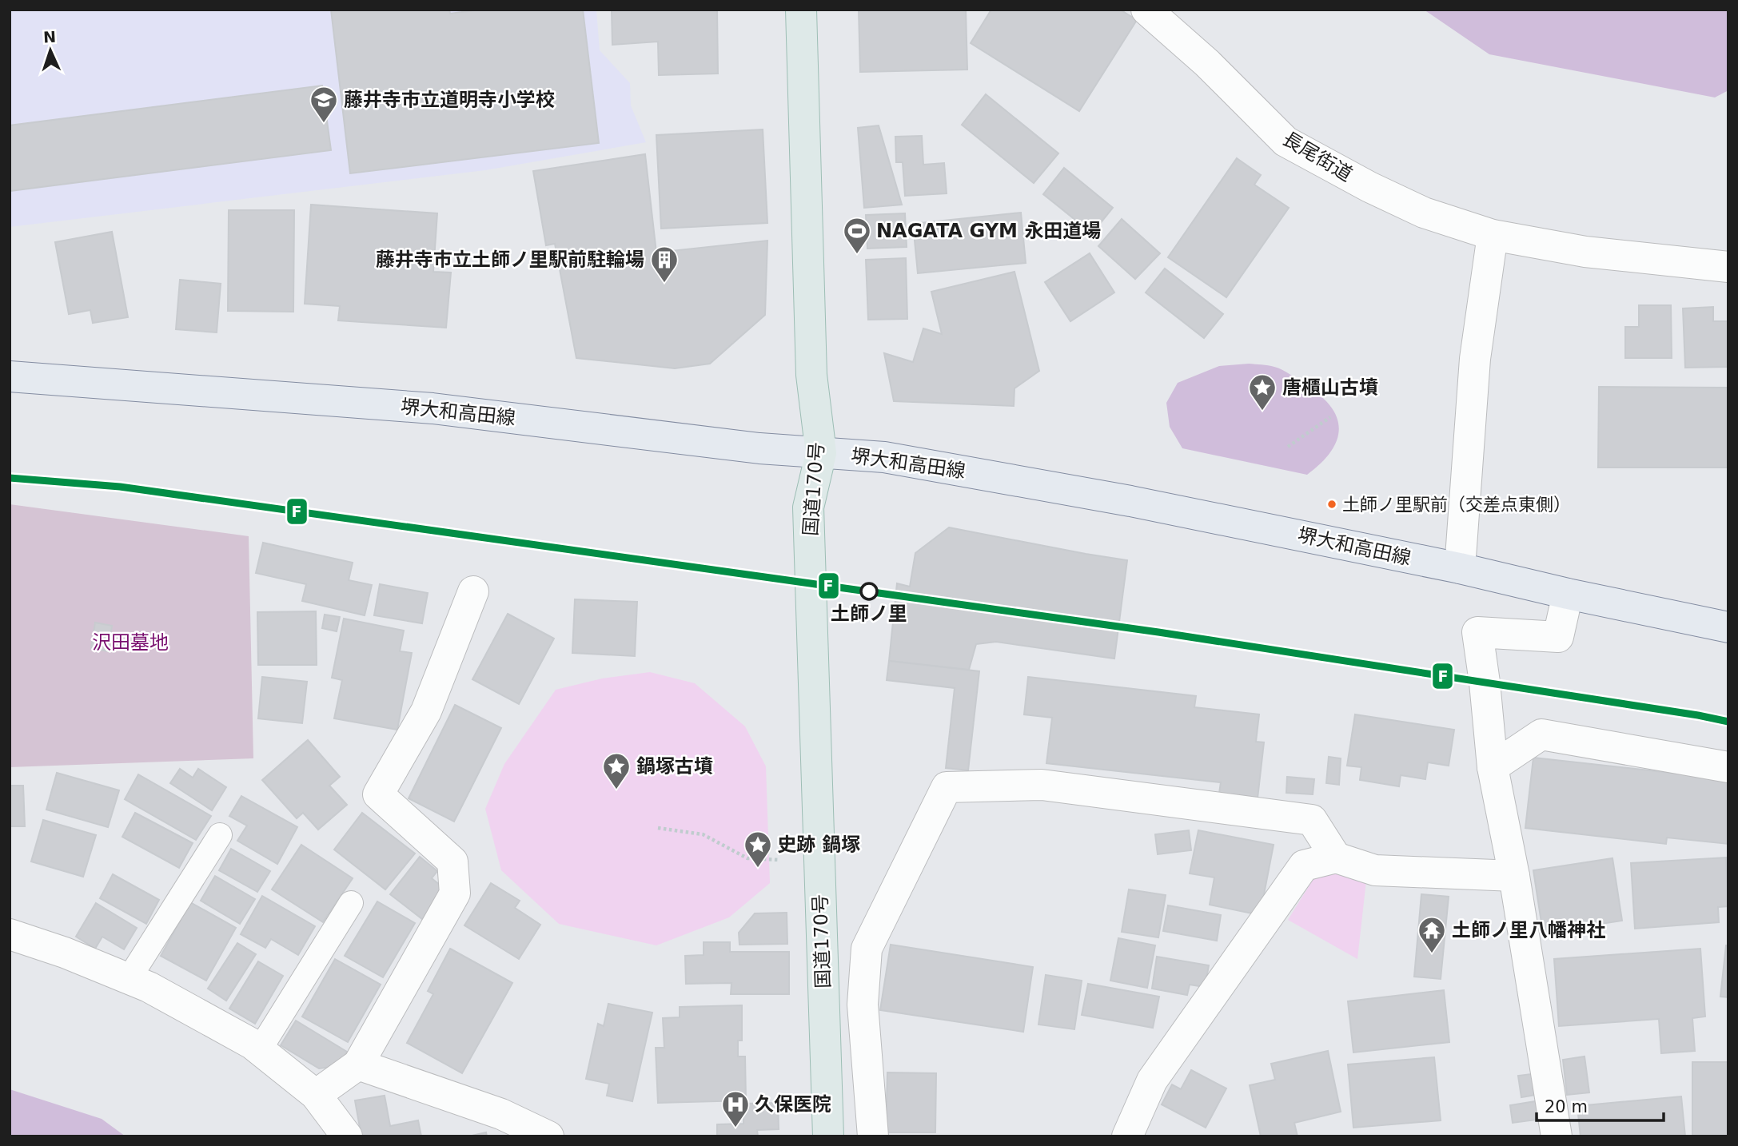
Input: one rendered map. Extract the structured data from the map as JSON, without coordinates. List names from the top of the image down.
{
  "streets": {
    "highway": ["国道170号"],
    "main road": ["堺大和高田線"],
    "street": ["長尾街道"]
  },
  "crossings": [
    ["堺大和高田線", "国道170号"]
  ],
  "parks": ["沢田墓地"],
  "places": {
    "school or university": ["藤井寺市立道明寺小学校"],
    "sports": ["NAGATA GYM 永田道場"],
    "building": ["藤井寺市立土師ノ里駅前駐輪場"],
    "place": ["唐櫃山古墳", "鍋塚古墳", "史跡 鍋塚"],
    "other": ["土師ノ里駅前（交差点東側）", "土師ノ里"],
    "temple": ["土師ノ里八幡神社"],
    "hospital": ["久保医院"]
  },
  "lines": ["transit line F"],
  "scale_bar": "20 m",
  "north": "top"
}
